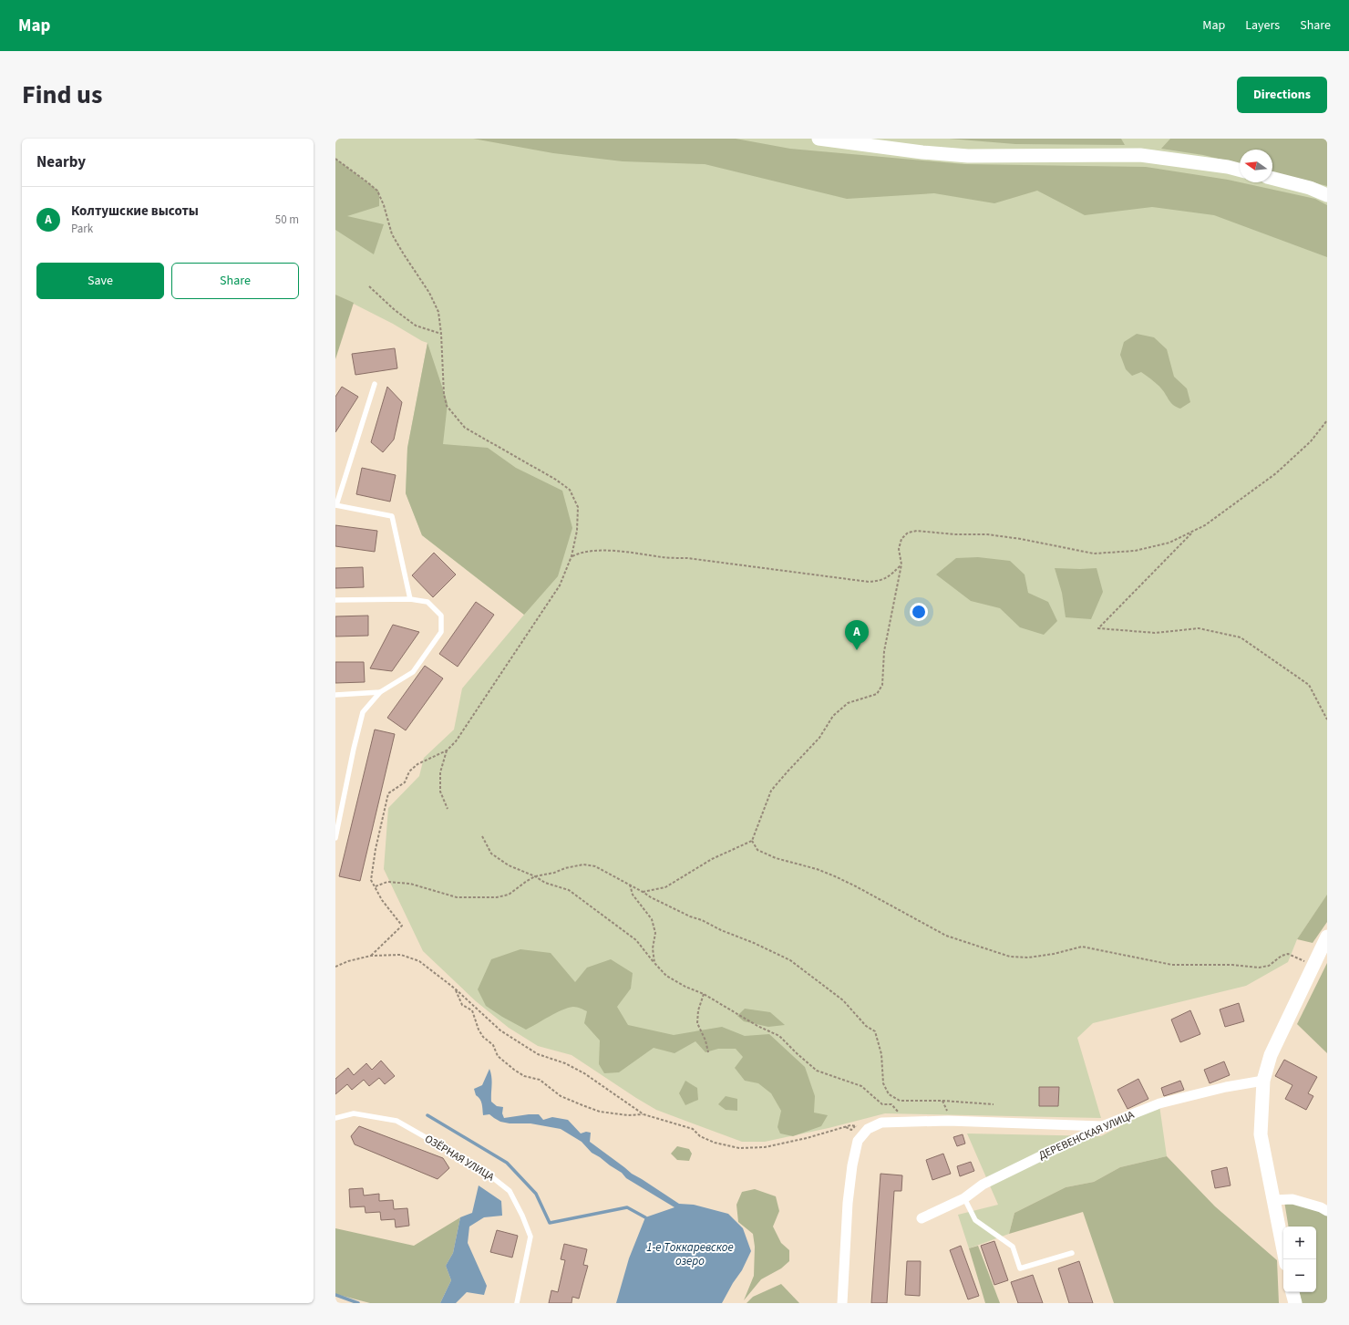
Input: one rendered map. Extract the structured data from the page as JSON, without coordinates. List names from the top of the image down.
{
  "streets": {
    "street": ["ДЕРЕВЕНСКАЯ УЛИЦА"],
    "lane": ["ОЗЁРНАЯ УЛИЦА"]
  },
  "water": ["1-е Токкаревское озеро"],
  "north": "left",
  "page": {
    "header": "Map",
    "nav": ["Map", "Layers", "Share"],
    "title": "Find us",
    "buttons": [
      "Directions",
      ["Save", "Share"]
    ],
    "heading": "Nearby",
    "list": [
      {
        "mark": "A",
        "name": "Колтушские высоты",
        "note": "Park",
        "value": "50 m"
      }
    ],
    "pins": "A",
    "map_buttons": ["+", "−"]
  }
}
